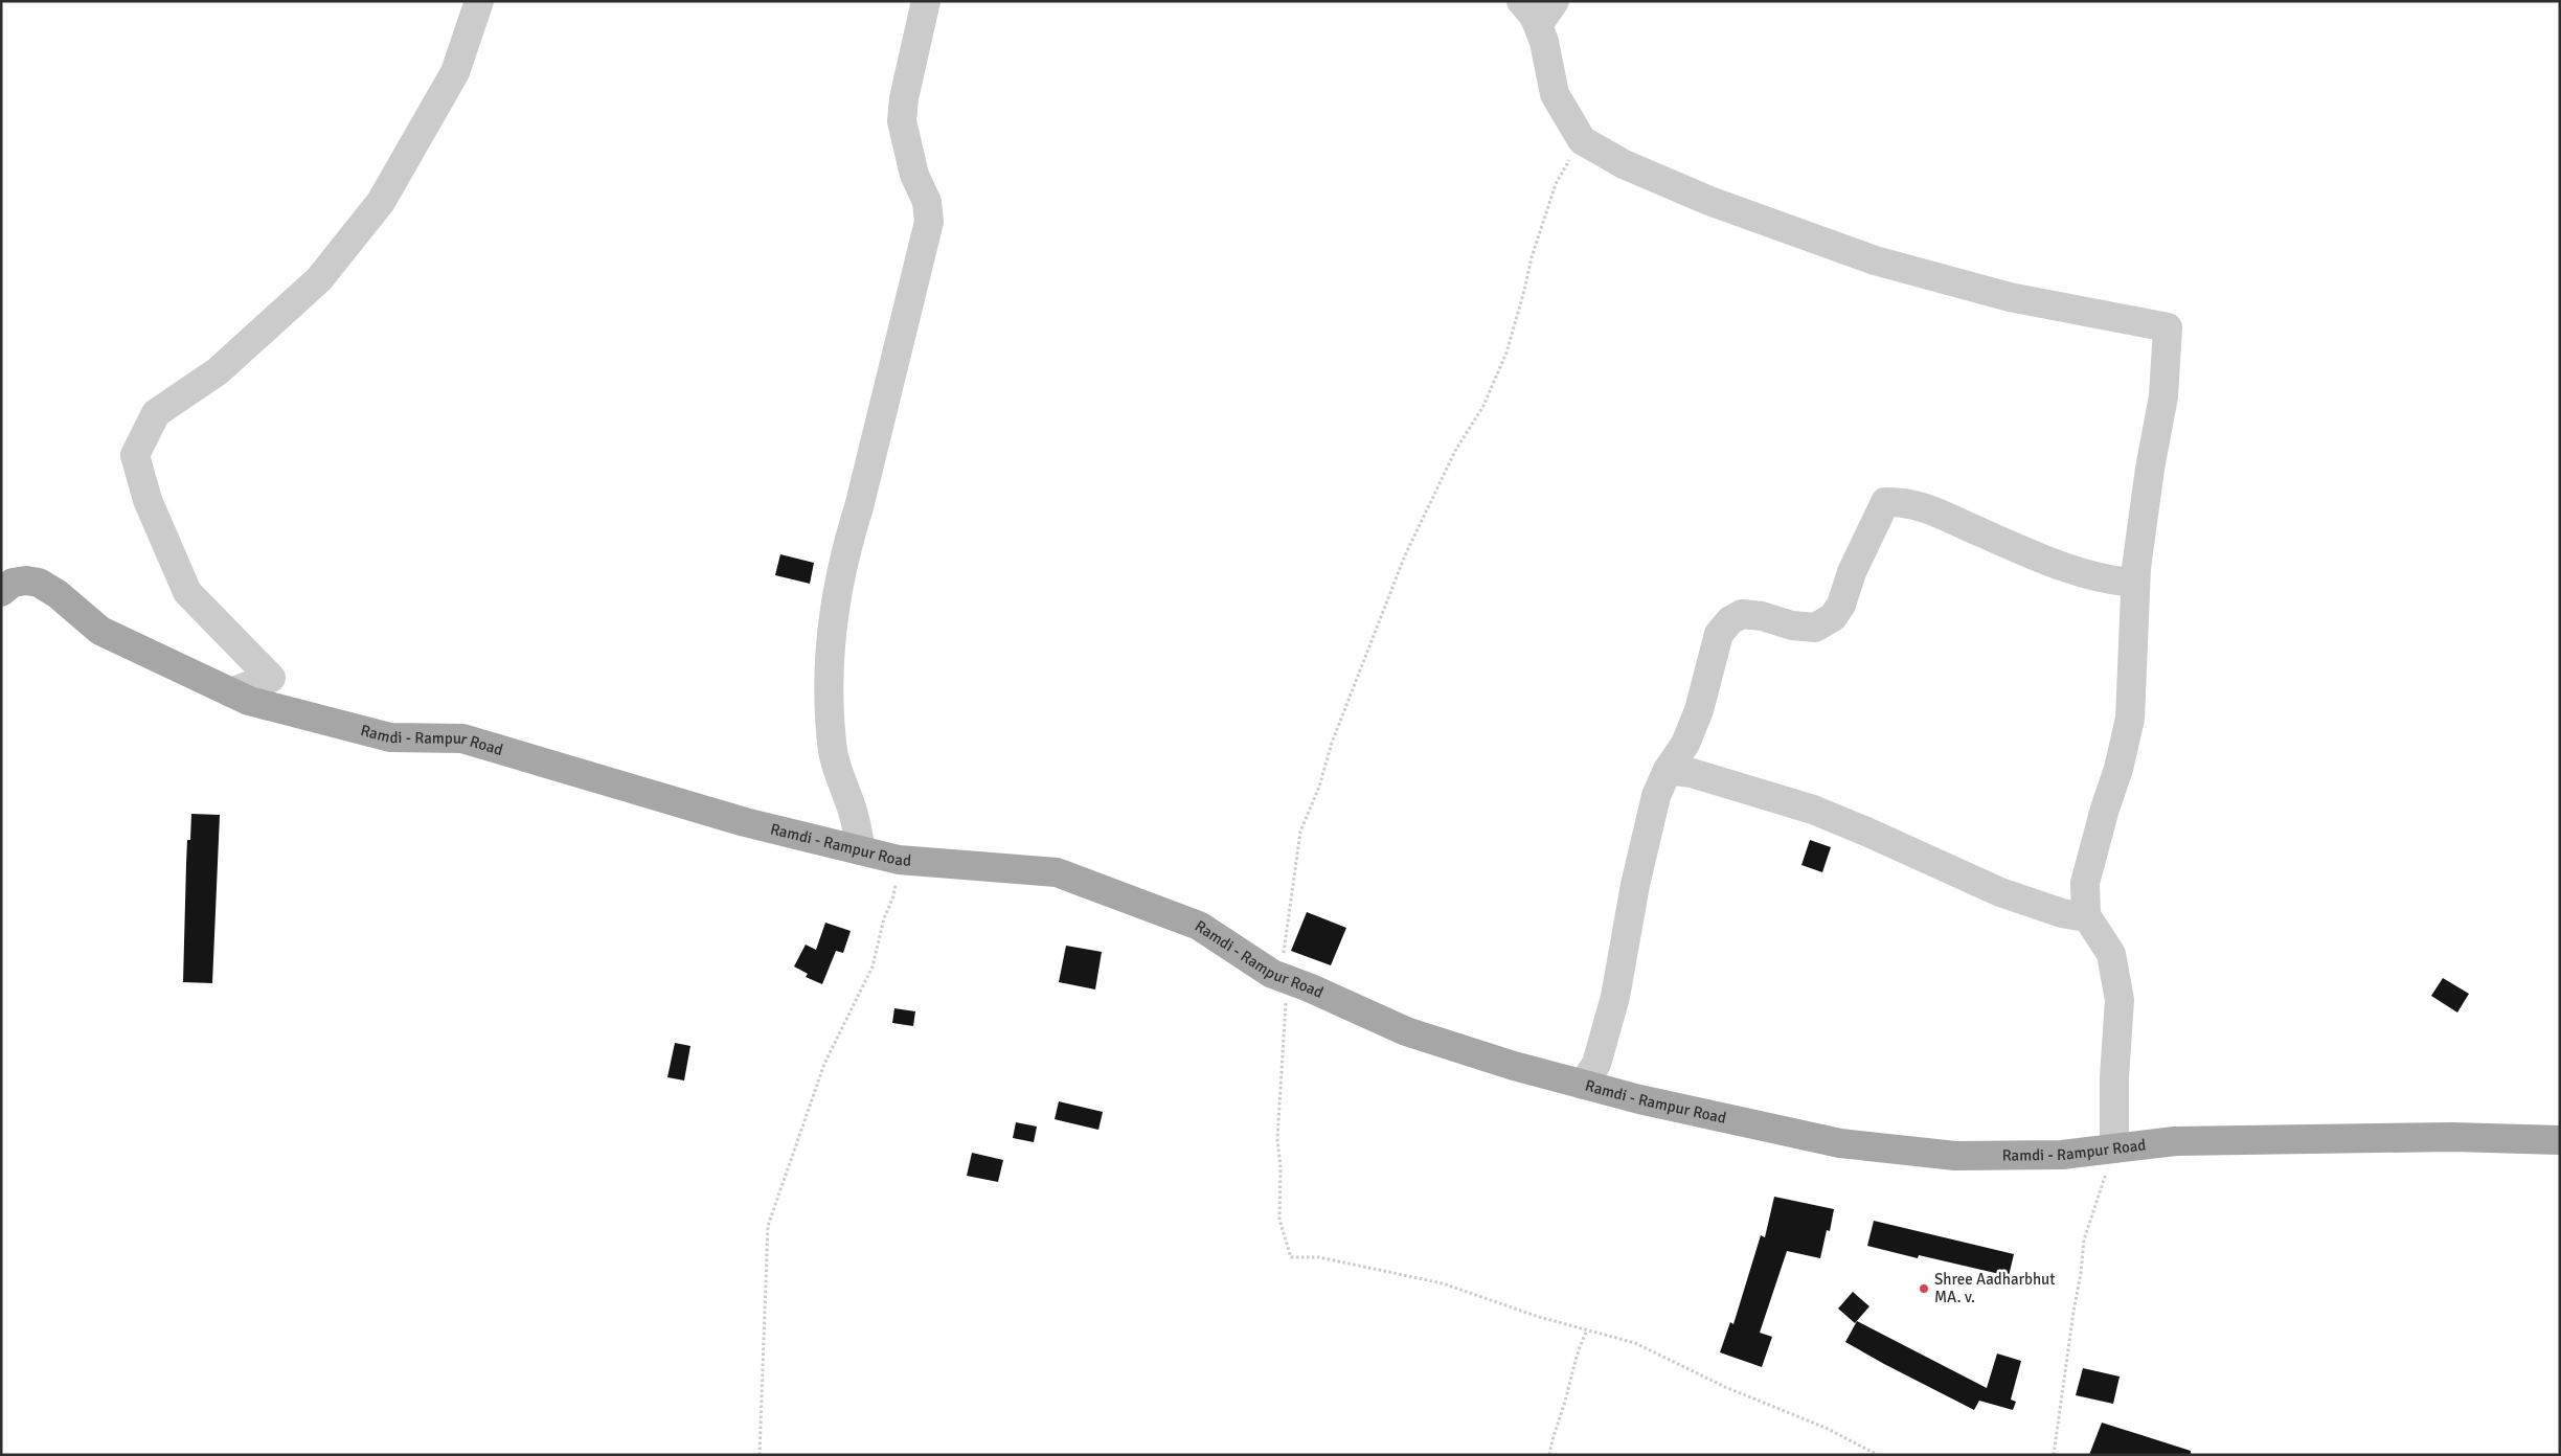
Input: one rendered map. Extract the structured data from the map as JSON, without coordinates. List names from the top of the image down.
{
  "streets": {
    "main road": ["Ramdi - Rampur Road"]
  },
  "places": ["Shree Aadharbhut MA. v."]
}
